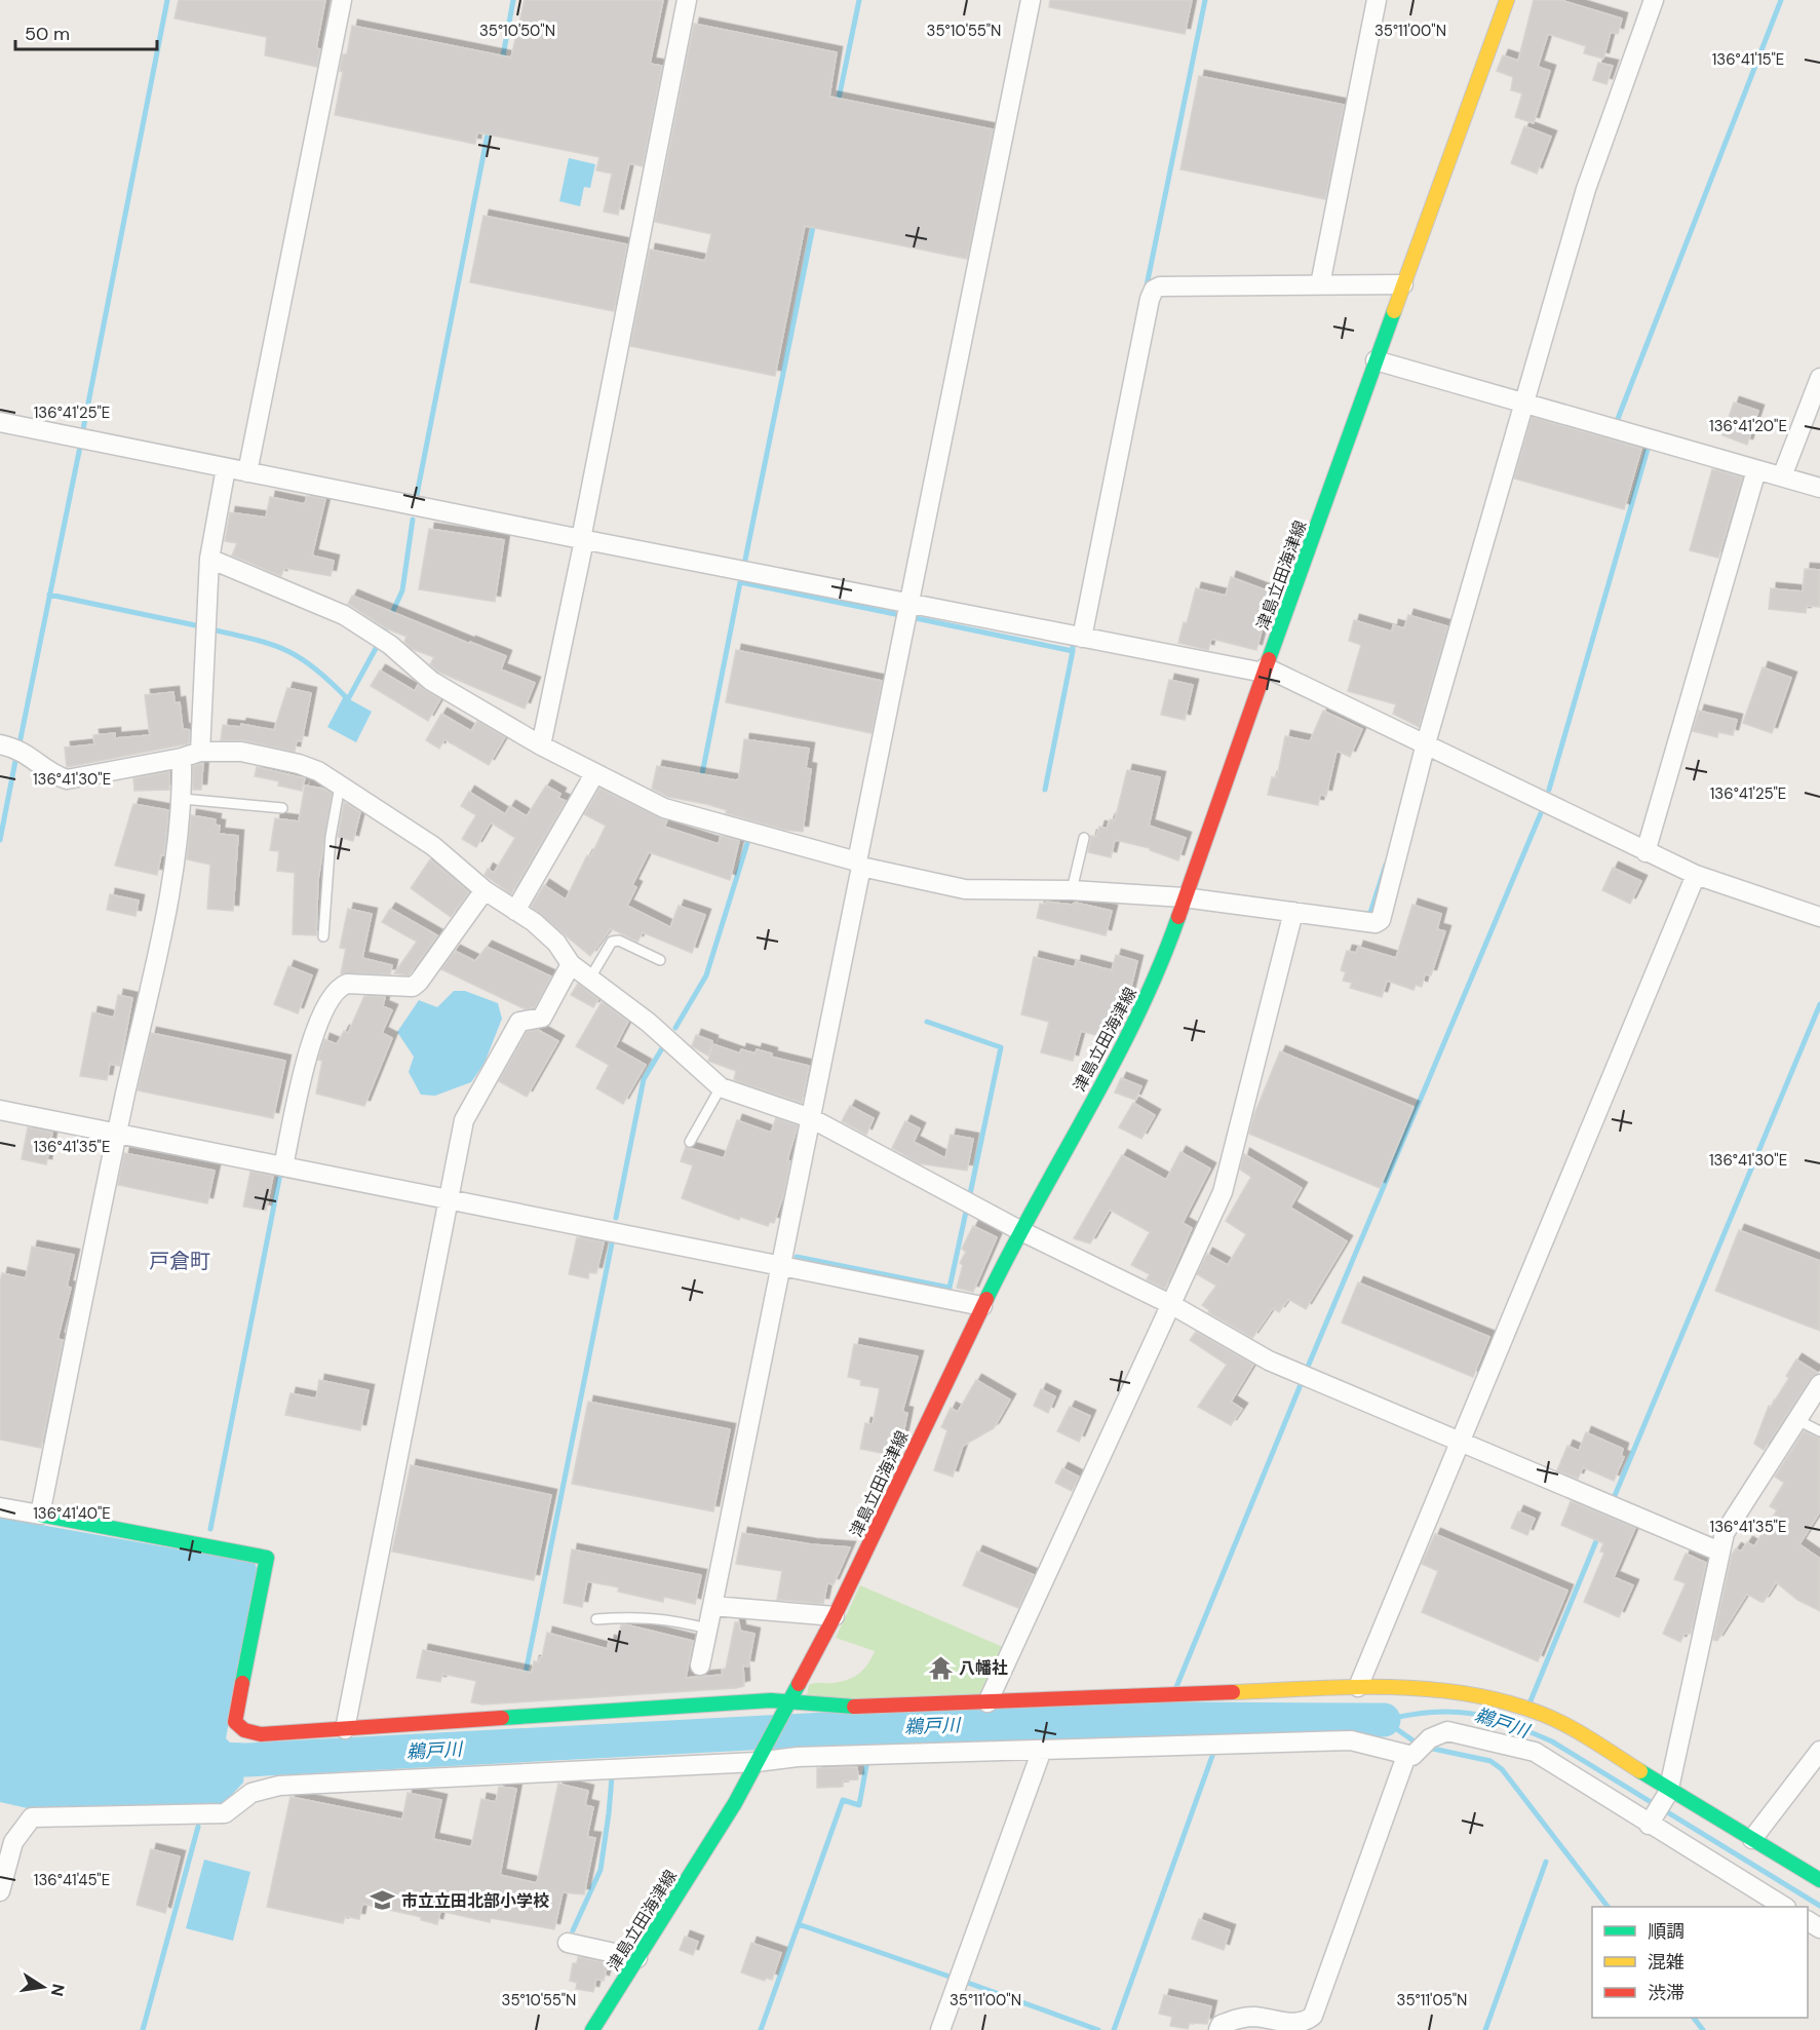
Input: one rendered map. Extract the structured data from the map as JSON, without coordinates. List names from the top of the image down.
{
  "streets": {
    "main road": ["津島立田海津線"]
  },
  "districts": ["戸倉町"],
  "water": ["鵜戸川"],
  "places": {
    "temple": ["八幡社"],
    "school or university": ["市立立田北部小学校"]
  },
  "legend": ["順調", "混雑", "渋滞"],
  "scale_bar": "50 m",
  "north": "right",
  "coordinates": [
    "35°10'50\"N",
    "35°10'55\"N",
    "35°11'00\"N",
    "136°41'15\"E",
    "136°41'25\"E",
    "136°41'20\"E",
    "136°41'30\"E",
    "136°41'35\"E",
    "136°41'40\"E",
    "136°41'45\"E",
    "35°11'05\"N"
  ]
}
